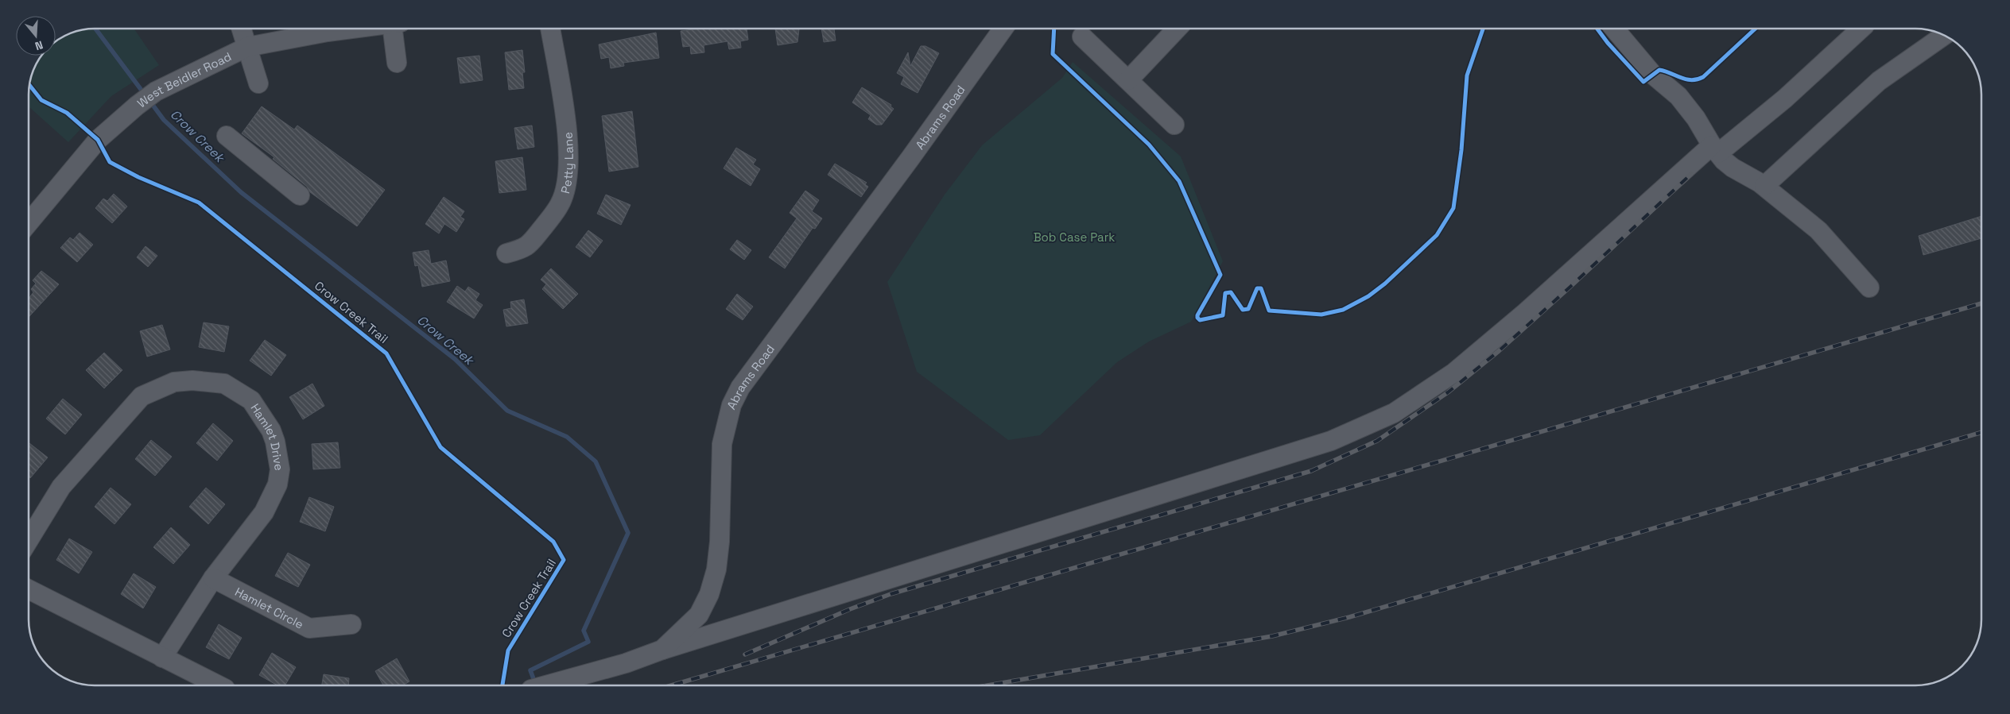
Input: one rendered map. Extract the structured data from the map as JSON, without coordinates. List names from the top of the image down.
{
  "streets": {
    "street": [
      "West Beidler Road",
      "Abrams Road",
      "Petty Lane",
      "Hamlet Drive",
      "Hamlet Circle"
    ],
    "cycle path": ["Crow Creek Trail"]
  },
  "crossings": [
    ["Hamlet Drive", "Hamlet Circle"]
  ],
  "water": ["Crow Creek"],
  "parks": ["Bob Case Park"],
  "north": "bottom"
}
